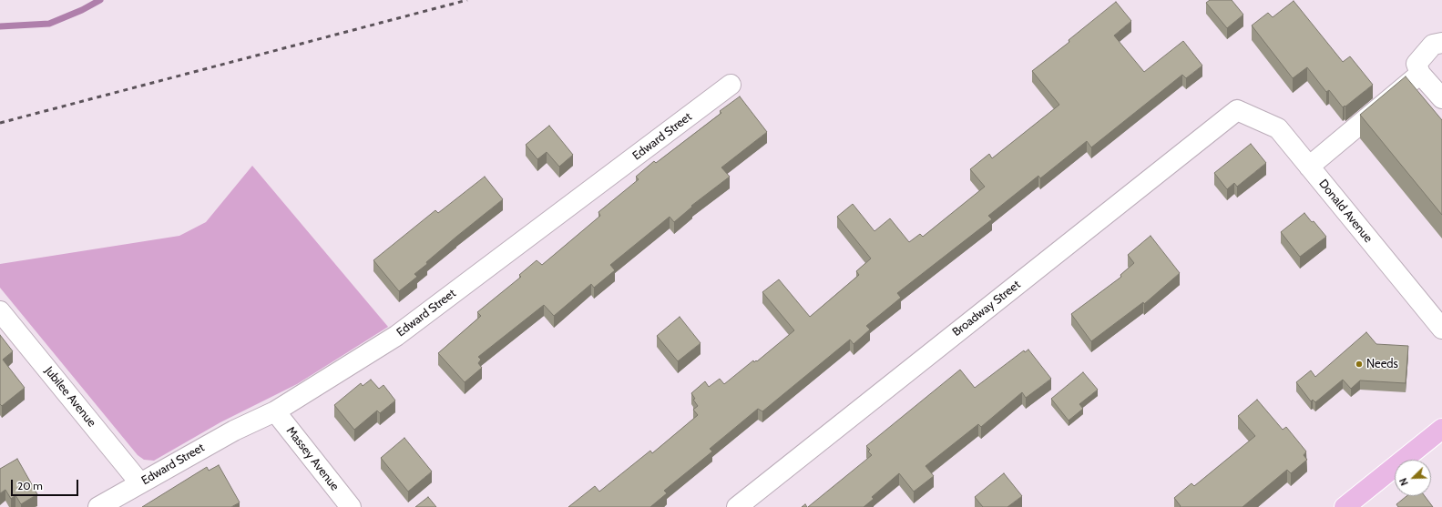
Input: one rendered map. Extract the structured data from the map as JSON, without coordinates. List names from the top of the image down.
{
  "streets": {
    "street": [
      "Edward Street",
      "Donald Avenue",
      "Broadway Street",
      "Jubilee Avenue",
      "Massey Avenue"
    ]
  },
  "crossings": [
    ["Edward Street", "Jubilee Avenue"],
    ["Edward Street", "Massey Avenue"],
    ["Donald Avenue", "Broadway Street"]
  ],
  "places": ["Needs"],
  "scale_bar": "20 m",
  "north": "bottom left"
}
